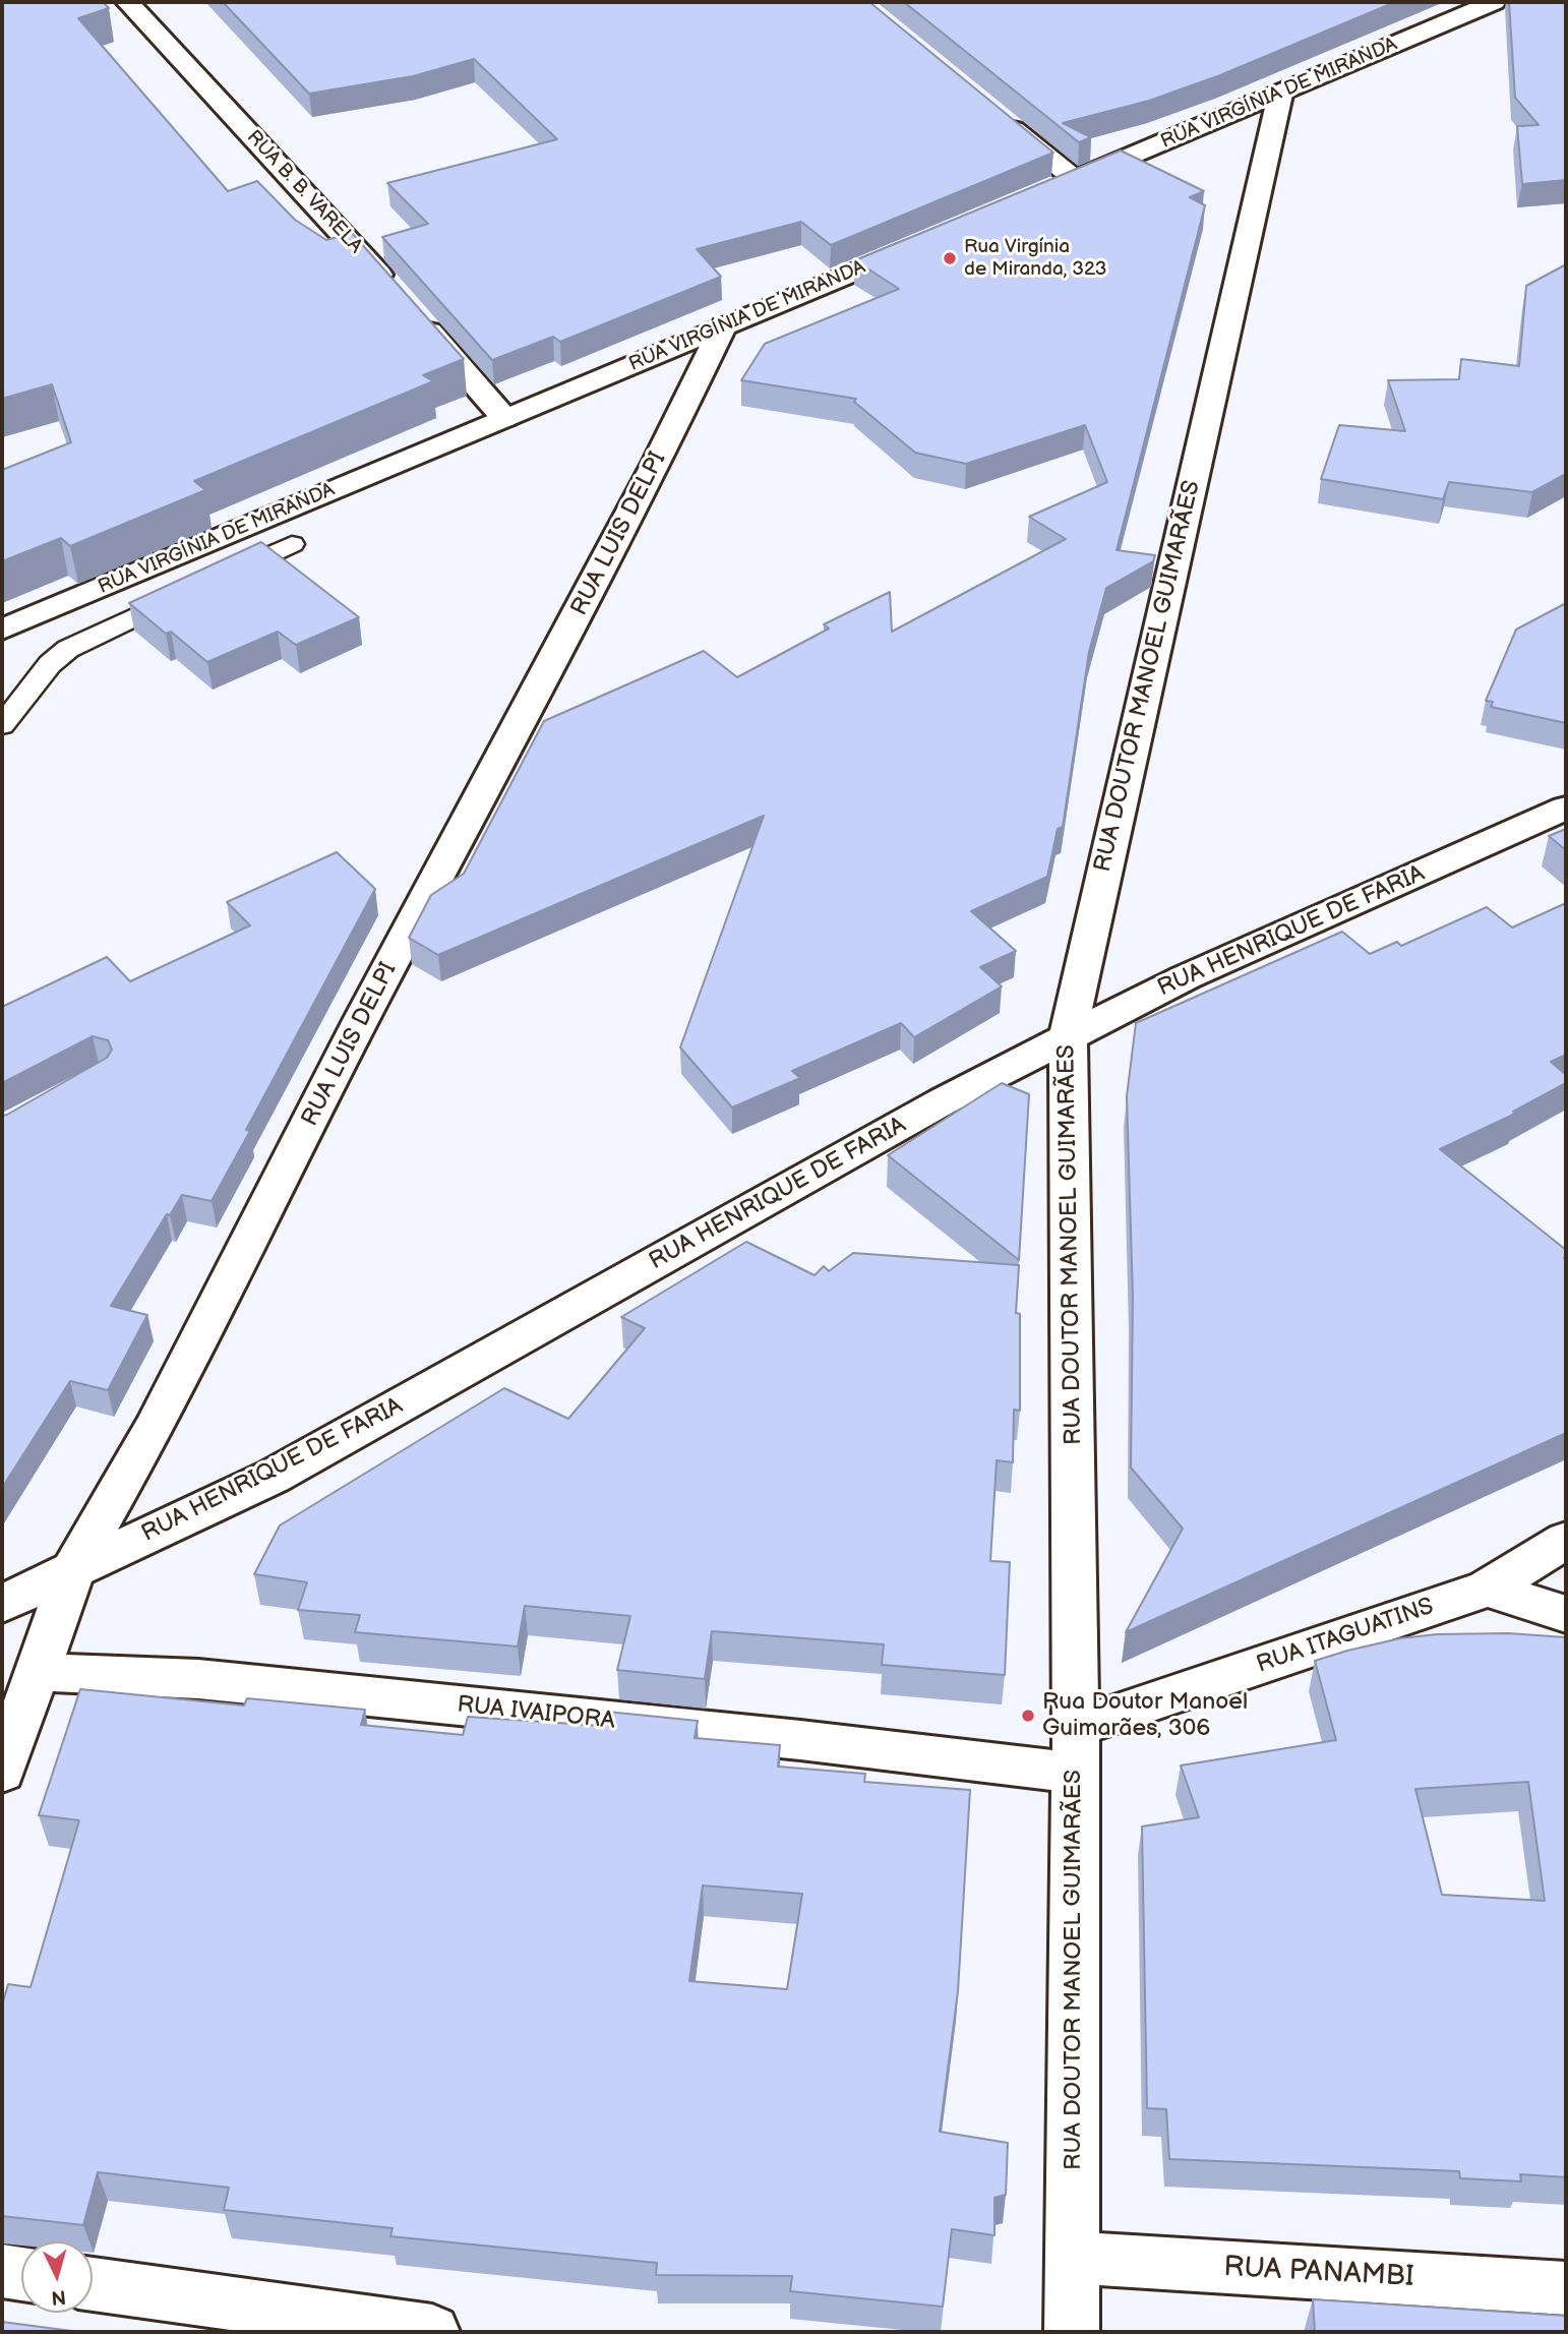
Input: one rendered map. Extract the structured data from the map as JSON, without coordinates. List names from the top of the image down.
{
  "streets": {
    "street": [
      "RUA VIRGÍNIA DE MIRANDA",
      "RUA B. B. VARELA",
      "RUA LUIS DELPI",
      "RUA DOUTOR MANOEL GUIMARÃES",
      "RUA HENRIQUE DE FARIA",
      "RUA ITAGUATINS",
      "RUA IVAIPORA",
      "RUA PANAMBI"
    ]
  },
  "crossings": [
    ["RUA VIRGÍNIA DE MIRANDA", "RUA B. B. VARELA"],
    ["RUA VIRGÍNIA DE MIRANDA", "RUA LUIS DELPI"],
    ["RUA VIRGÍNIA DE MIRANDA", "RUA DOUTOR MANOEL GUIMARÃES"],
    ["RUA LUIS DELPI", "RUA HENRIQUE DE FARIA"],
    ["RUA LUIS DELPI", "RUA IVAIPORA"],
    ["RUA DOUTOR MANOEL GUIMARÃES", "RUA HENRIQUE DE FARIA"],
    ["RUA DOUTOR MANOEL GUIMARÃES", "RUA ITAGUATINS"],
    ["RUA DOUTOR MANOEL GUIMARÃES", "RUA IVAIPORA"],
    ["RUA DOUTOR MANOEL GUIMARÃES", "RUA PANAMBI"]
  ],
  "places": ["Rua Virgínia de Miranda, 323", "Rua Doutor Manoel Guimarães, 306"],
  "north": "bottom"
}
